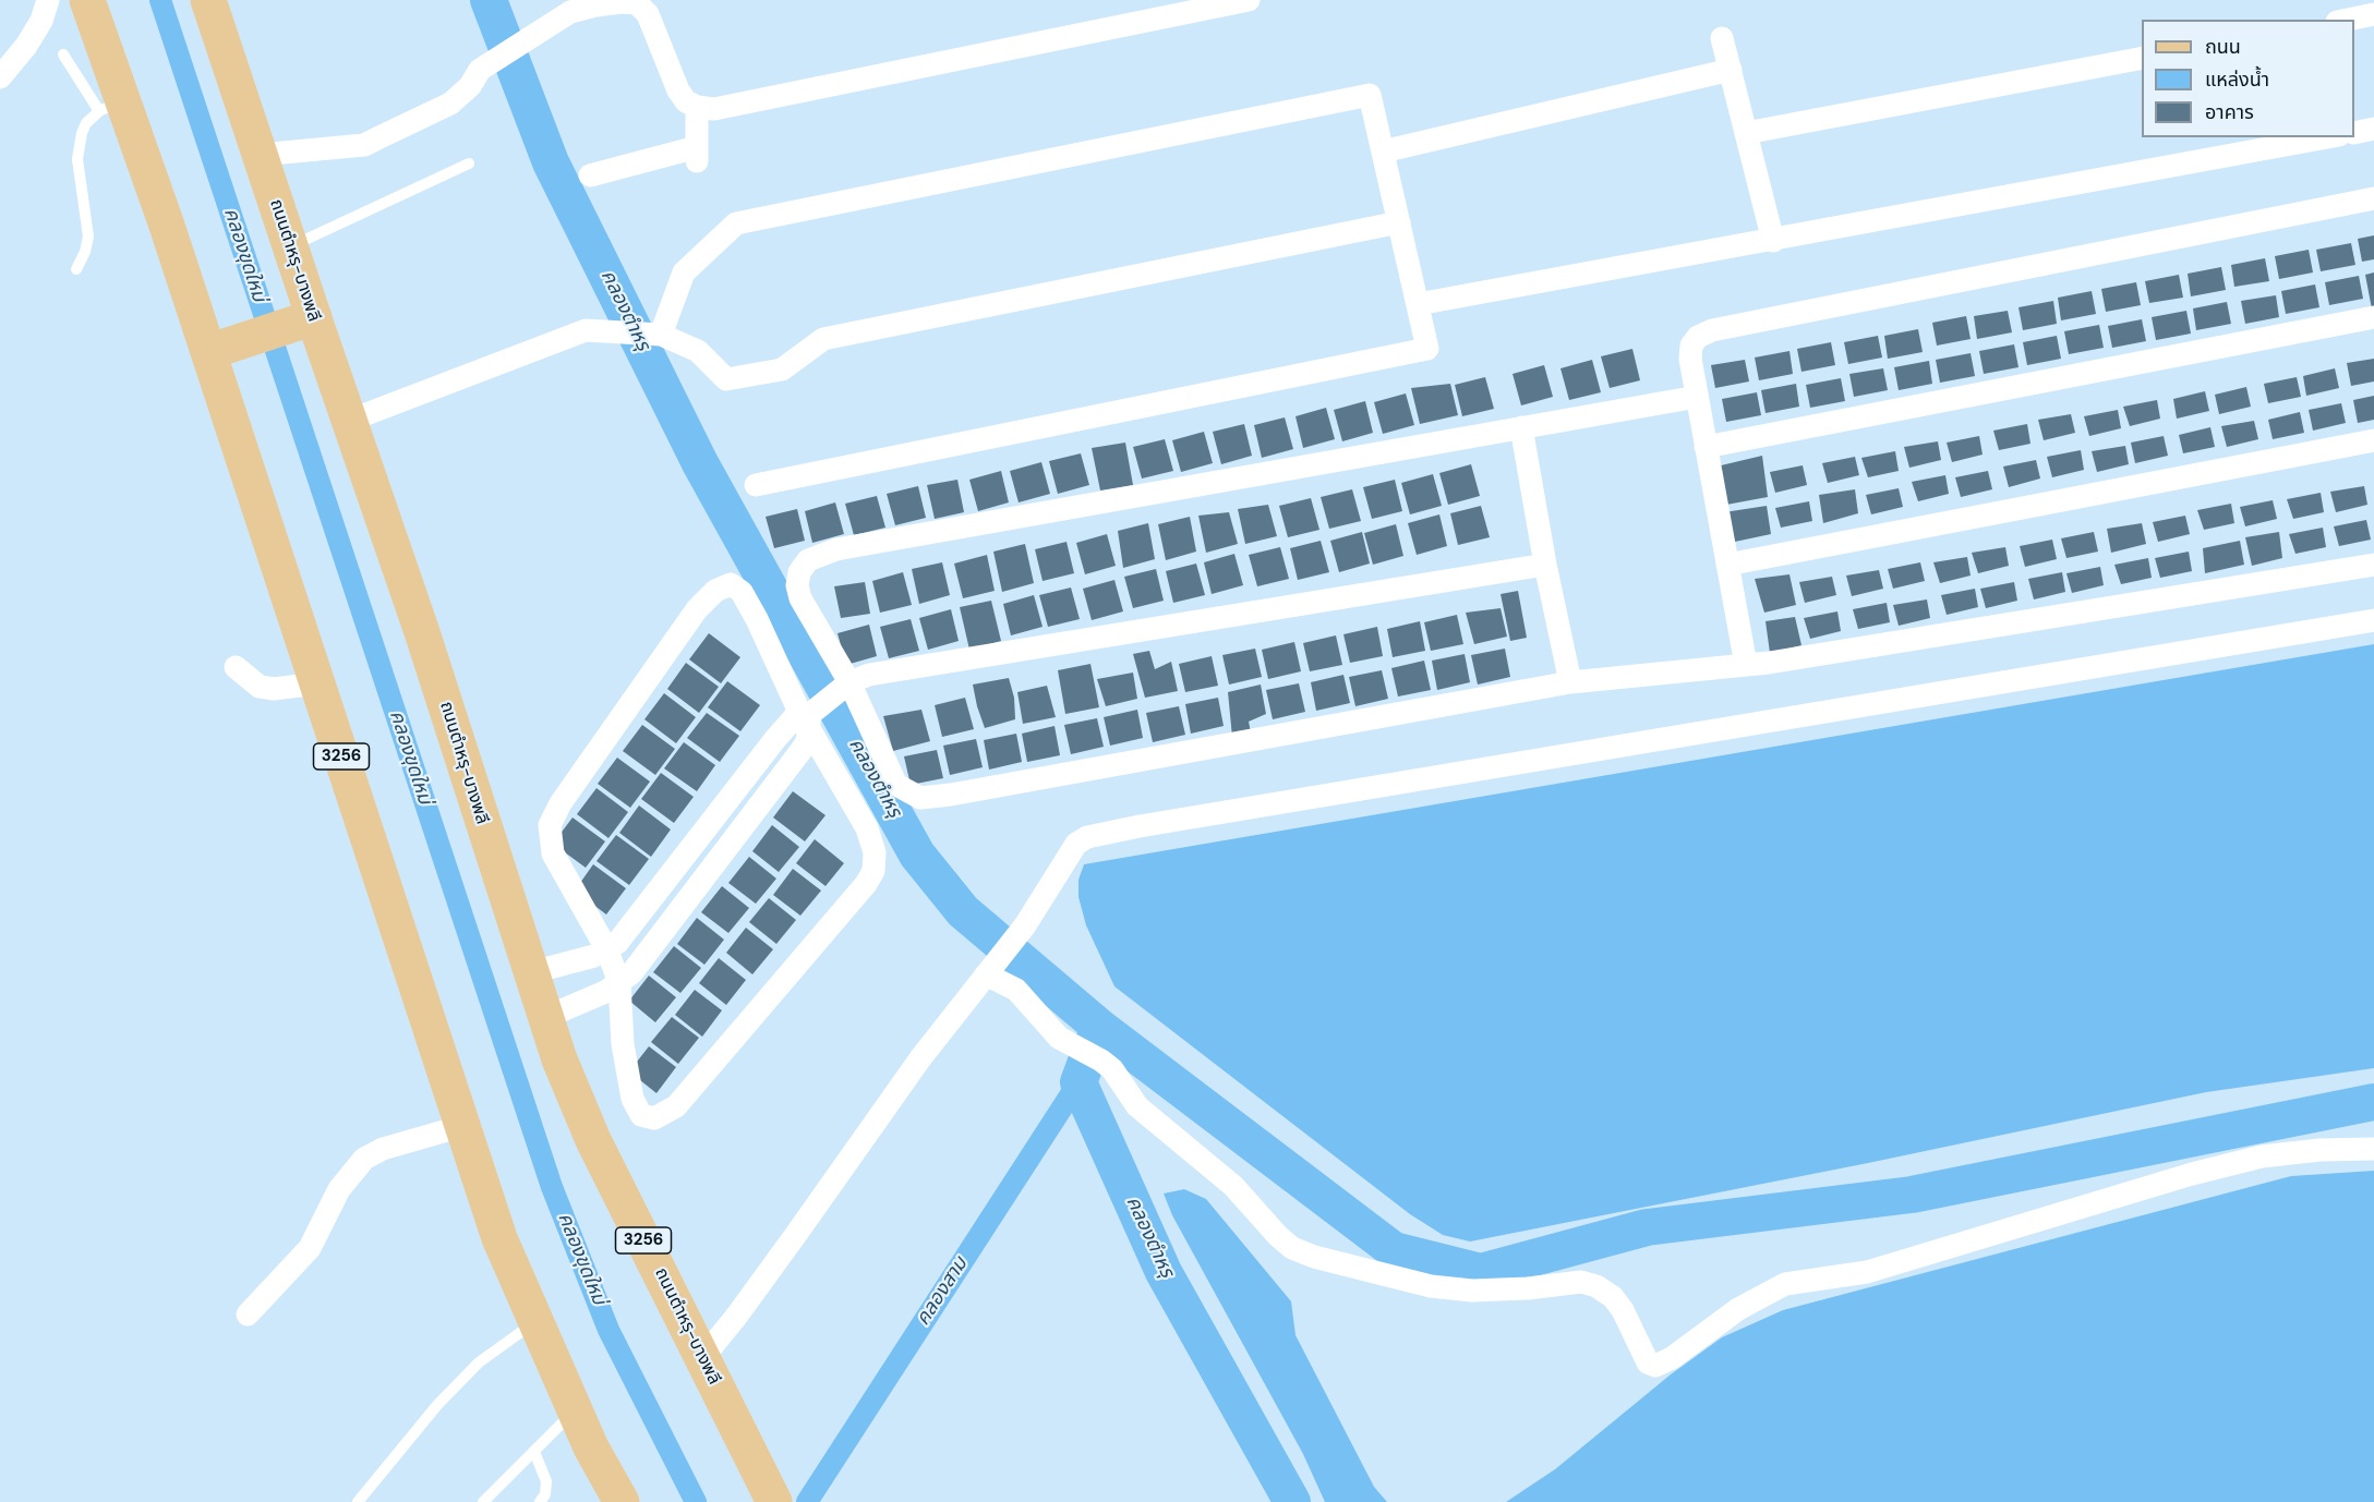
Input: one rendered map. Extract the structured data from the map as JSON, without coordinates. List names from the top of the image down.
{
  "streets": {
    "main road": ["ถนนตำหรุ-บางพลี", "3256"]
  },
  "water": ["คลองขุดใหม่", "คลองตำหรุ", "คลองสาม"],
  "legend": ["ถนน", "แหล่งน้ำ", "อาคาร"]
}
